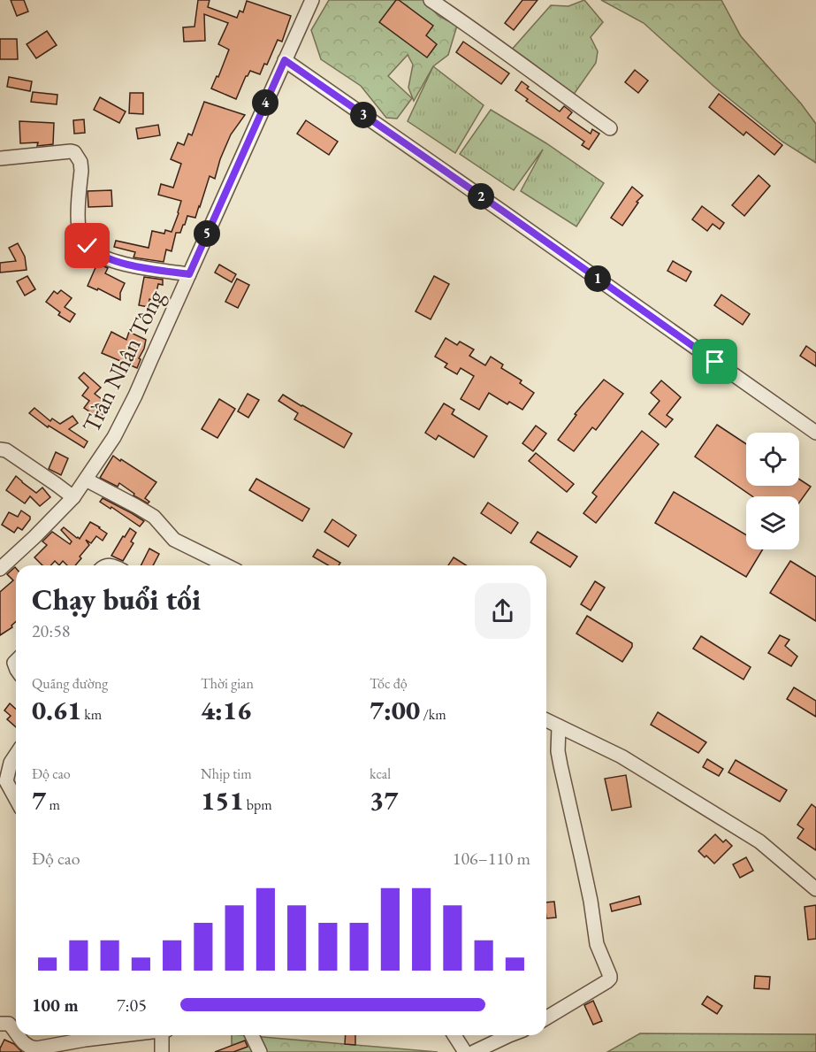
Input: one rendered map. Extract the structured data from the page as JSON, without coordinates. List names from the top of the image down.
{
  "streets": {
    "street": ["Trần Nhân Tông"]
  },
  "page": {
    "pins": [
      "4",
      "3",
      "2",
      "5",
      "1"
    ],
    "heading": ["Chạy buổi tối", "20:58"],
    "stats": [
      ["Quãng đường", "0.61 km"],
      ["Thời gian", "4:16"],
      ["Tốc độ", "7:00 /km"],
      ["Độ cao", "7 m"],
      ["Nhịp tim", "151 bpm"],
      ["kcal", "37"]
    ],
    "chart": ["Độ cao", "106–110 m"],
    "list": [
      {
        "name": "100 m",
        "note": "7:05"
      }
    ]
  }
}
